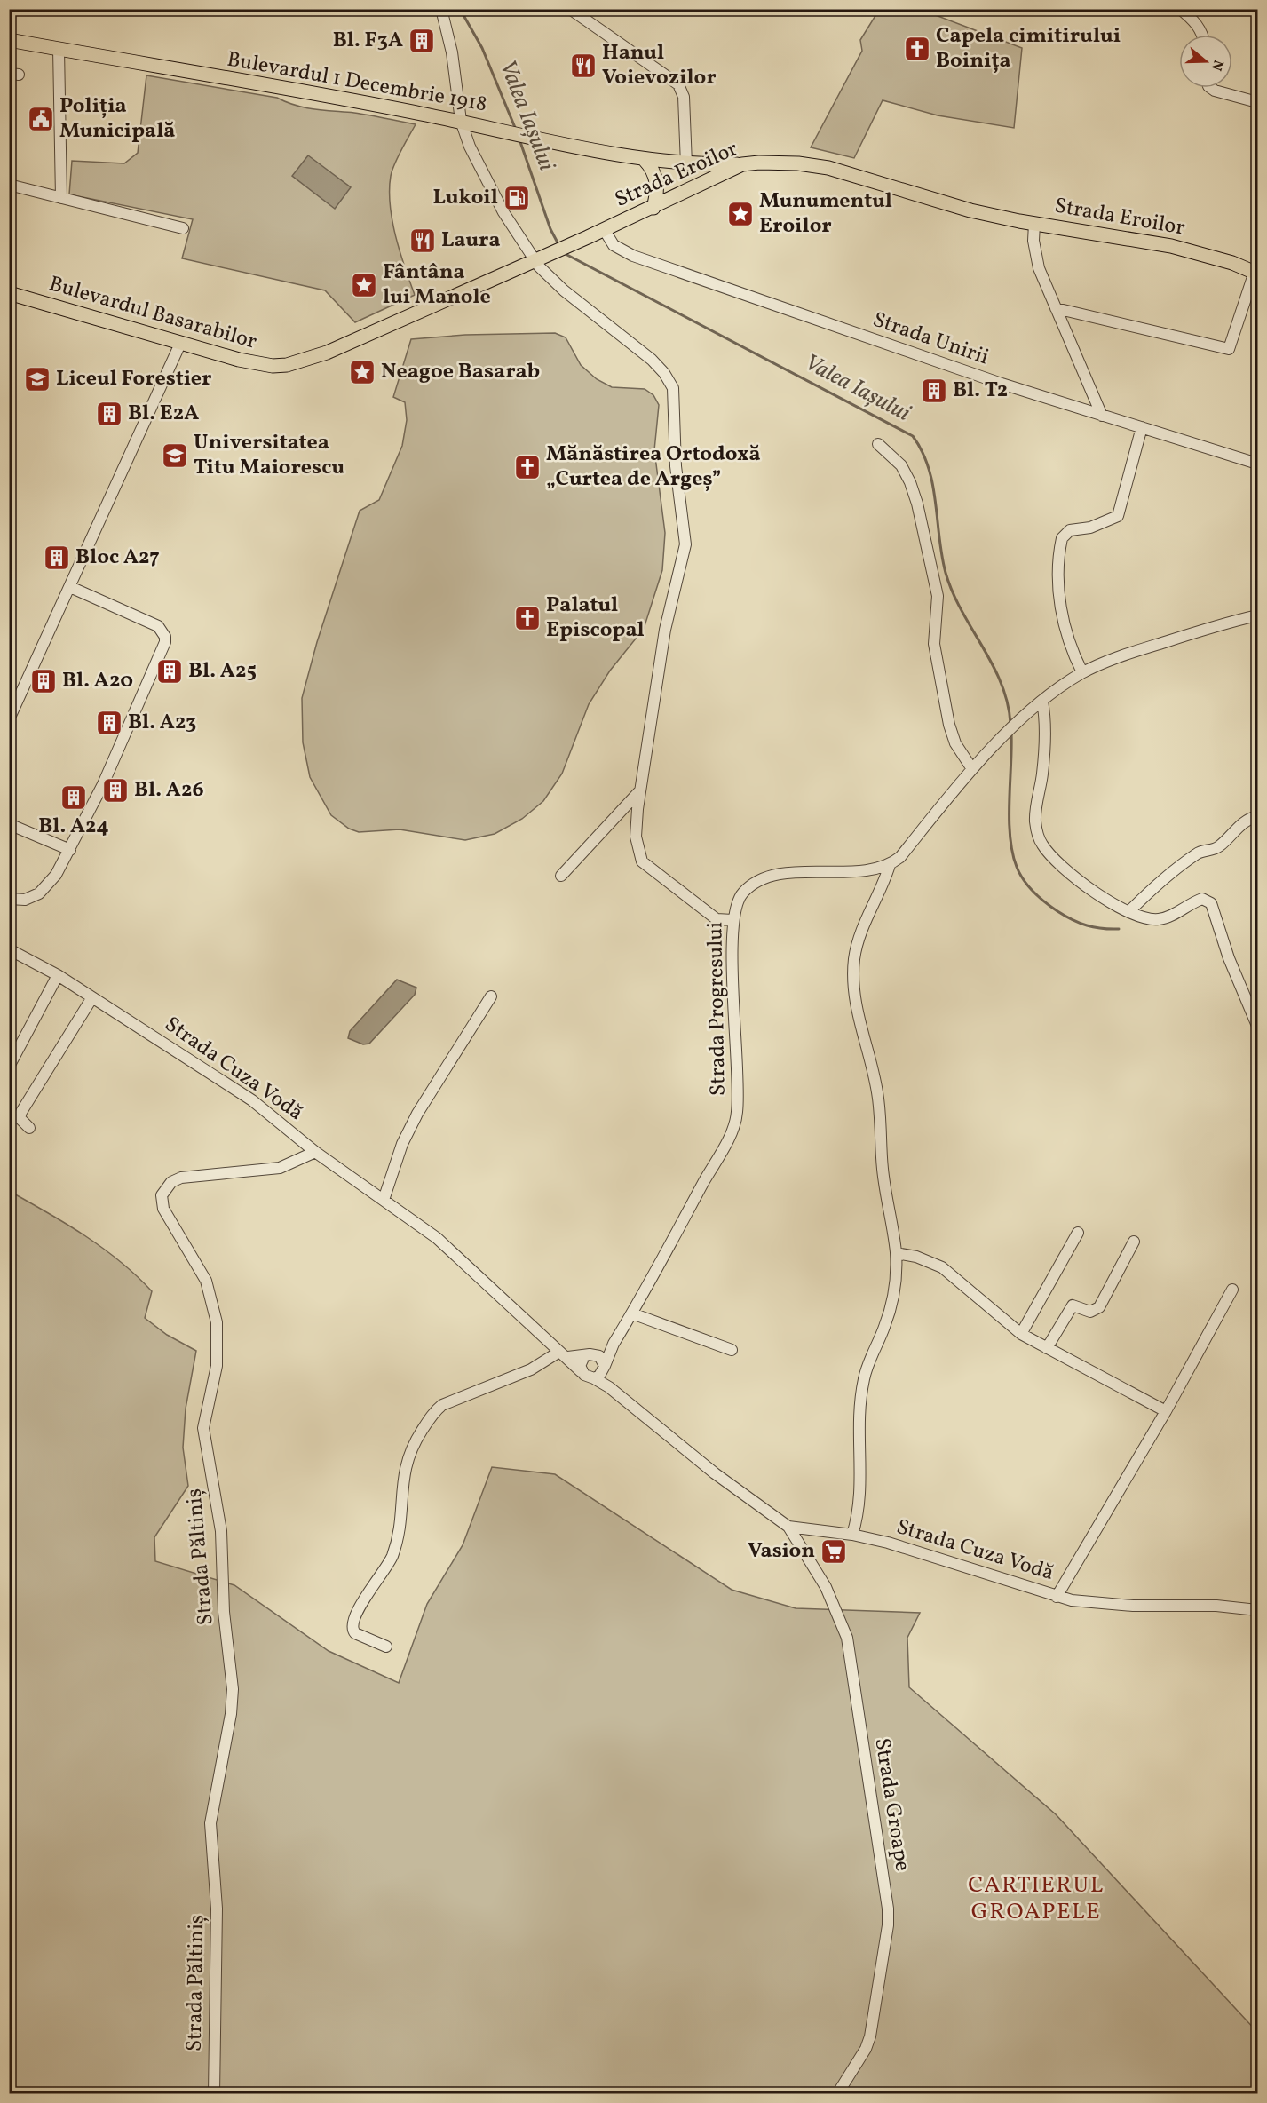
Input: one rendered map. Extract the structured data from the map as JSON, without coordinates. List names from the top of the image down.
{
  "streets": {
    "main road": ["Bulevardul 1 Decembrie 1918", "Strada Eroilor", "Bulevardul Basarabilor"],
    "street": [
      "Strada Unirii",
      "Strada Progresului",
      "Strada Cuza Vodă",
      "Strada Păltiniș",
      "Strada Groape"
    ]
  },
  "crossings": [
    ["Bulevardul 1 Decembrie 1918", "Strada Eroilor"],
    ["Strada Eroilor", "Bulevardul Basarabilor"],
    ["Strada Eroilor", "Strada Unirii"],
    ["Strada Progresului", "Strada Cuza Vodă"],
    ["Strada Cuza Vodă", "Strada Păltiniș"],
    ["Strada Cuza Vodă", "Strada Groape"]
  ],
  "districts": ["CARTIERUL GROAPELE"],
  "water": ["Valea Iașului"],
  "places": {
    "building": [
      "Bl. F3A",
      "Bl. T2",
      "Bl. E2A",
      "Bloc A27",
      "Bl. A25",
      "Bl. A20",
      "Bl. A23",
      "Bl. A26",
      "Bl. A24"
    ],
    "church": ["Capela cimitirului Boinița", "Mănăstirea Ortodoxă „Curtea de Argeș”", "Palatul Episcopal"],
    "restaurant": ["Hanul Voievozilor", "Laura"],
    "public building": ["Poliția Municipală"],
    "fuel station": ["Lukoil"],
    "place": ["Munumentul Eroilor", "Fântâna lui Manole", "Neagoe Basarab"],
    "school or university": ["Liceul Forestier", "Universitatea Titu Maiorescu"],
    "supermarket": ["Vasion"]
  },
  "north": "right"
}
